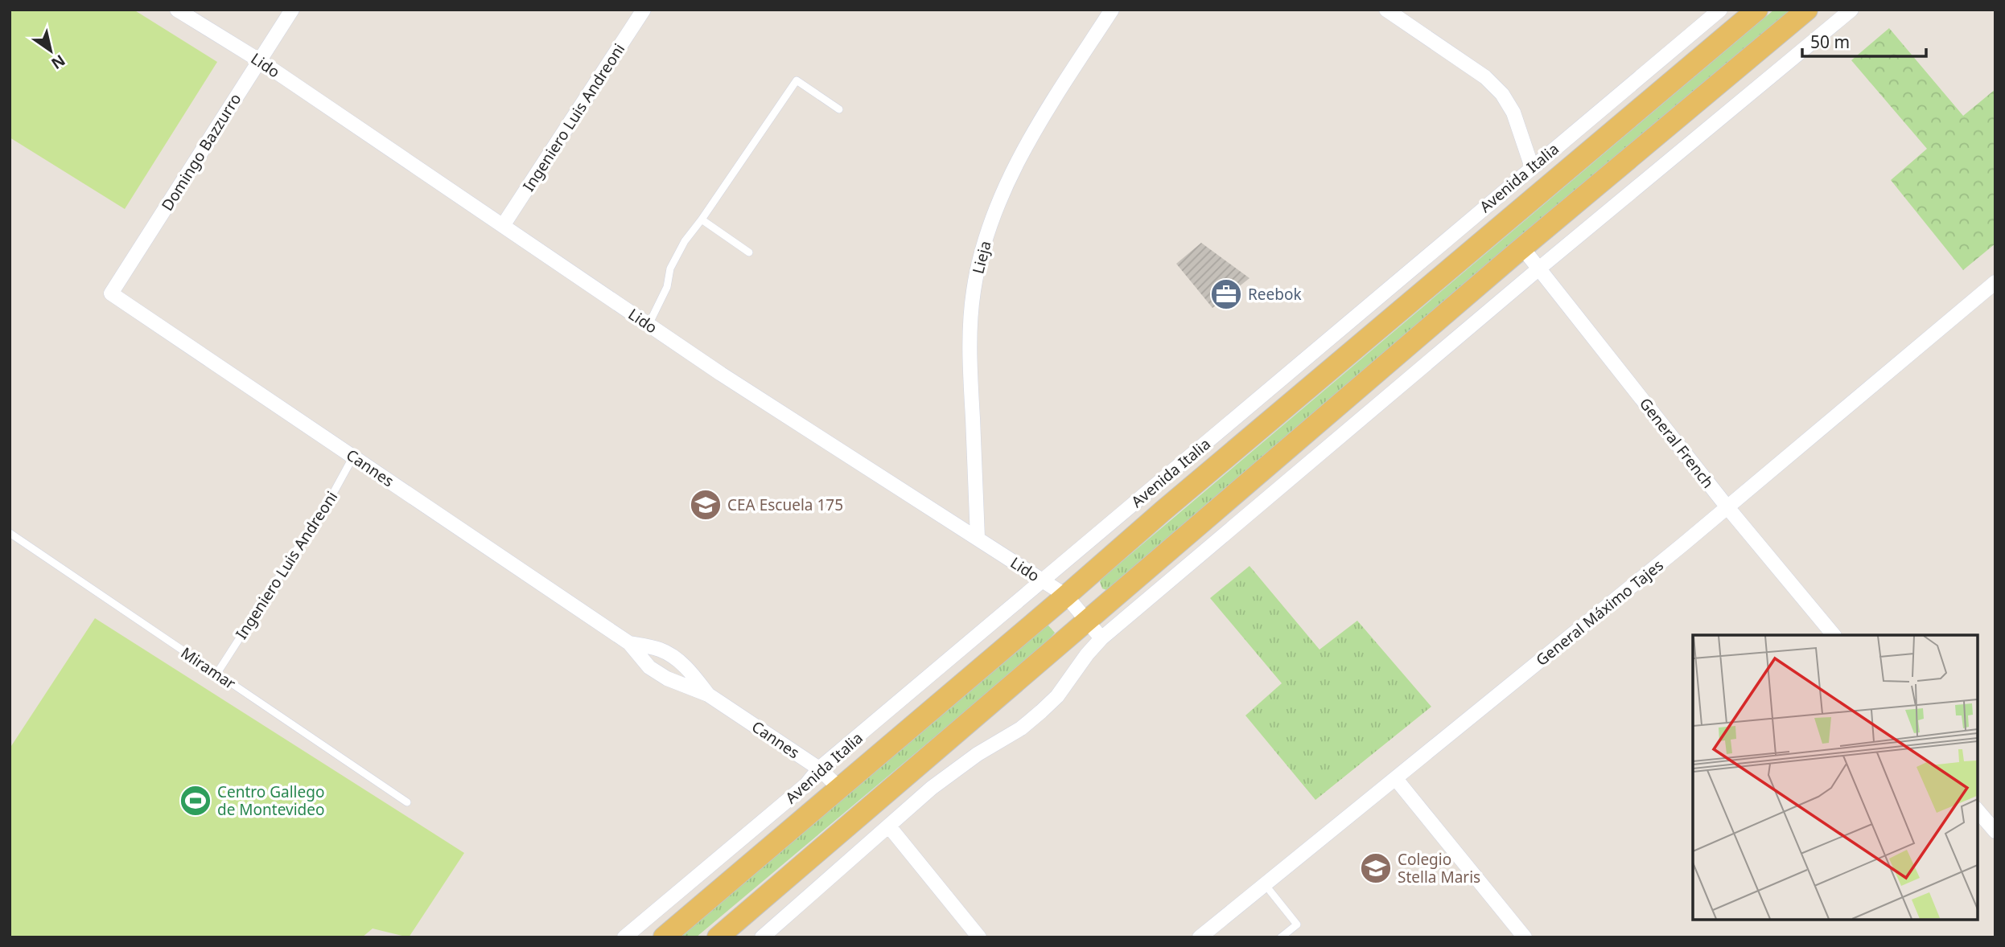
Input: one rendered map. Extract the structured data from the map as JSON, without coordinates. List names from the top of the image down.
{
  "streets": {
    "main road": ["Avenida Italia"],
    "street": [
      "Lido",
      "Ingeniero Luis Andreoni",
      "Domingo Bazzurro",
      "Lieja",
      "General French",
      "Cannes",
      "General Máximo Tajes"
    ],
    "lane": ["Miramar"]
  },
  "crossings": [
    ["Lido", "Ingeniero Luis Andreoni"],
    ["Lido", "Domingo Bazzurro"],
    ["Lido", "Avenida Italia"],
    ["Lido", "Lieja"],
    ["Ingeniero Luis Andreoni", "Cannes"],
    ["Ingeniero Luis Andreoni", "Miramar"],
    ["Domingo Bazzurro", "Cannes"],
    ["Avenida Italia", "Cannes"],
    ["General French", "General Máximo Tajes"]
  ],
  "places": {
    "office": ["Reebok"],
    "school or university": ["CEA Escuela 175", "Colegio Stella Maris"],
    "sports": ["Centro Gallego de Montevideo"]
  },
  "scale_bar": "50 m",
  "north": "bottom right"
}
